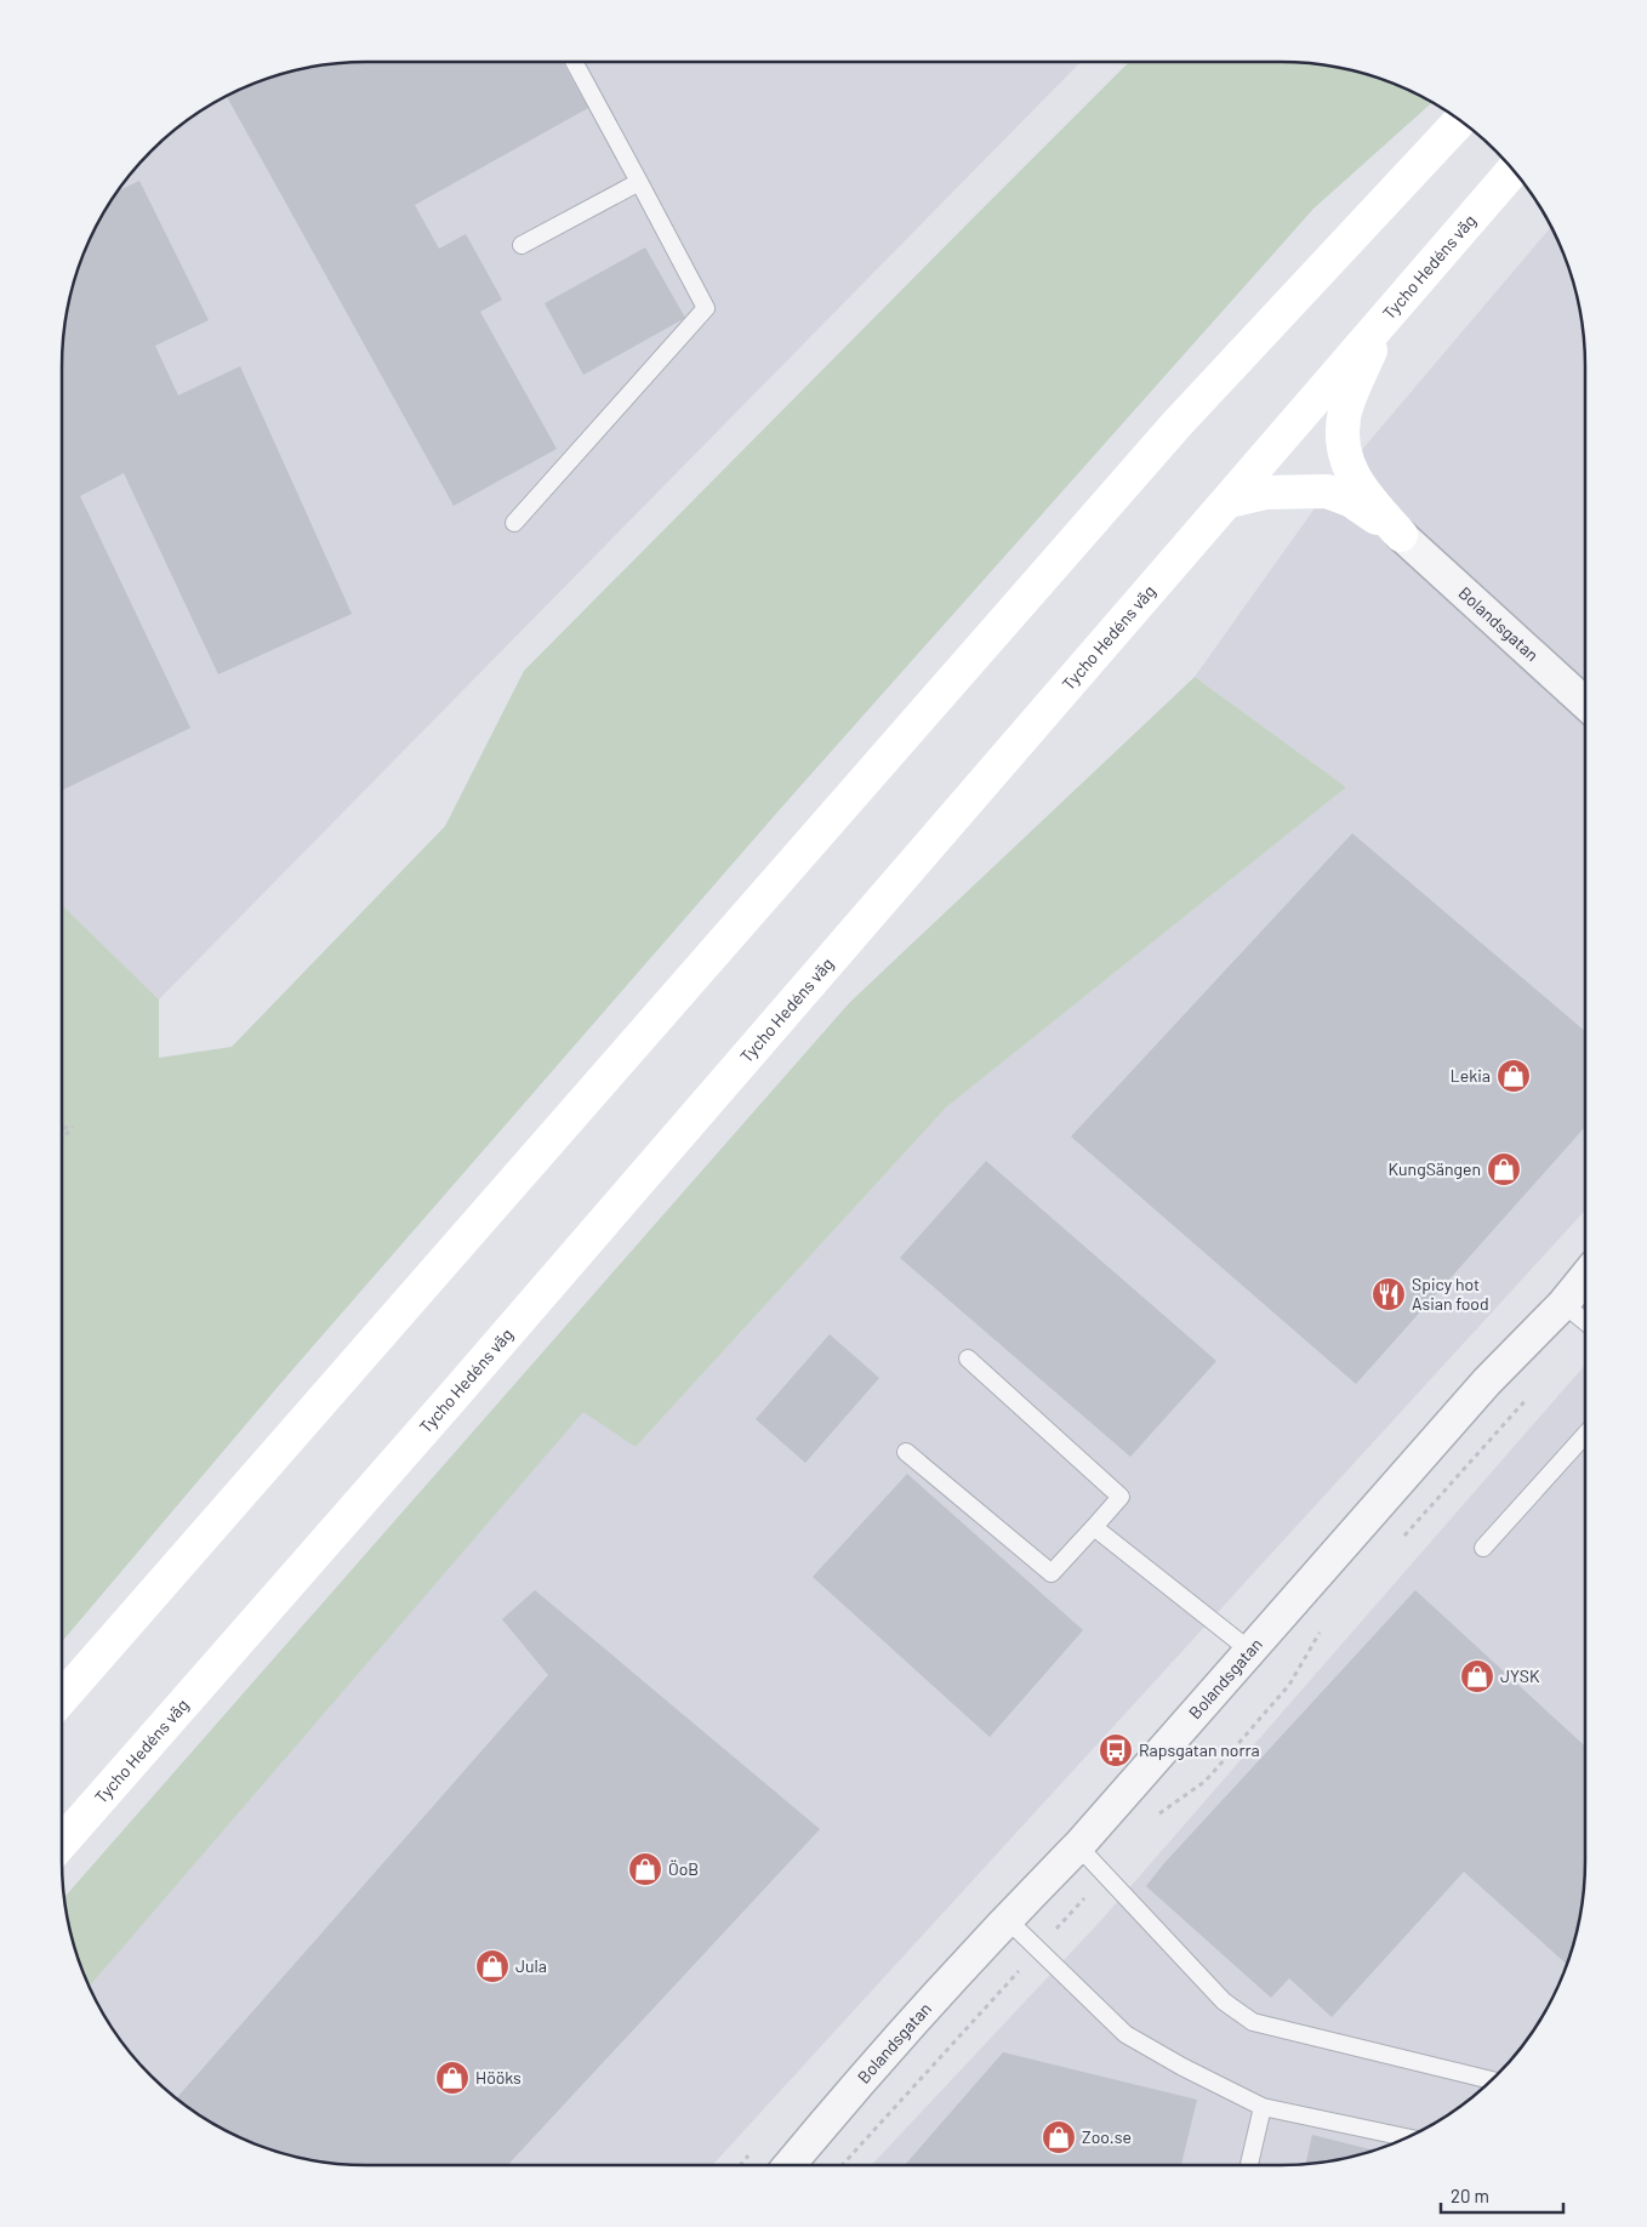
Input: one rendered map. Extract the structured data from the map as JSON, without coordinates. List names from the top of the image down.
{
  "streets": {
    "main road": ["Tycho Hedéns väg"],
    "street": ["Bolandsgatan"]
  },
  "places": {
    "shop": [
      "Lekia",
      "KungSängen",
      "JYSK",
      "ÖoB",
      "Jula",
      "Hööks",
      "Zoo.se"
    ],
    "restaurant": ["Spicy hot Asian food"],
    "bus stop": ["Rapsgatan norra"]
  },
  "scale_bar": "20 m"
}
